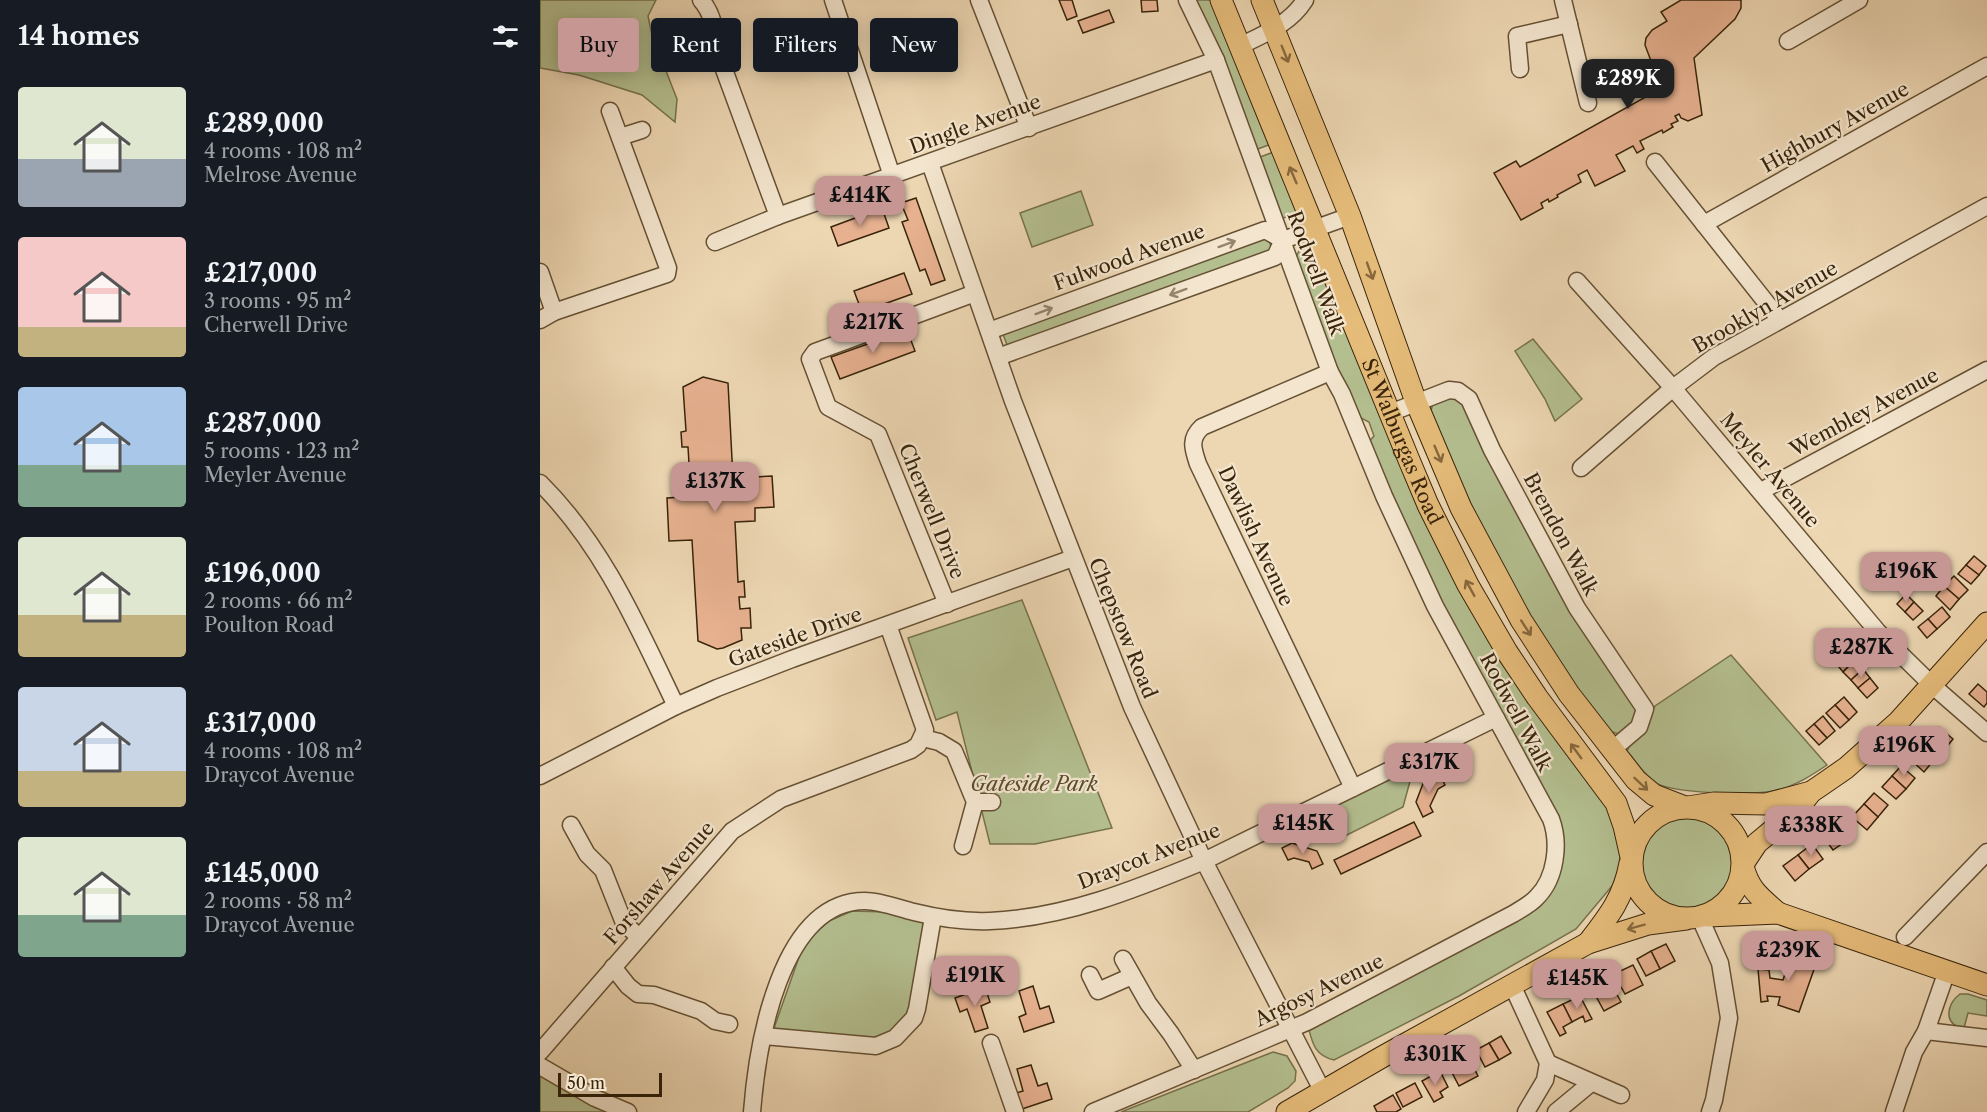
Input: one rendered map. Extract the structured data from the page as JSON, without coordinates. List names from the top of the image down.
{
  "streets": {
    "main road": ["St Walburgas Road"],
    "street": [
      "Dingle Avenue",
      "Highbury Avenue",
      "Fulwood Avenue",
      "Rodwell Walk",
      "Brooklyn Avenue",
      "Wembley Avenue",
      "Meyler Avenue",
      "Cherwell Drive",
      "Brendon Walk",
      "Dawlish Avenue",
      "Chepstow Road",
      "Gateside Drive",
      "Draycot Avenue",
      "Forshaw Avenue",
      "Argosy Avenue"
    ]
  },
  "crossings": [
    ["Dingle Avenue", "Rodwell Walk"],
    ["Dingle Avenue", "Chepstow Road"],
    ["Fulwood Avenue", "Rodwell Walk"],
    ["Fulwood Avenue", "Chepstow Road"],
    ["Rodwell Walk", "Dawlish Avenue"],
    ["Rodwell Walk", "Draycot Avenue"],
    ["Rodwell Walk", "Argosy Avenue"],
    ["Brooklyn Avenue", "Meyler Avenue"],
    ["Wembley Avenue", "Meyler Avenue"],
    ["St Walburgas Road", "Brendon Walk"],
    ["Cherwell Drive", "Chepstow Road"],
    ["Cherwell Drive", "Gateside Drive"],
    ["Dawlish Avenue", "Draycot Avenue"],
    ["Chepstow Road", "Gateside Drive"],
    ["Chepstow Road", "Draycot Avenue"],
    ["Chepstow Road", "Argosy Avenue"]
  ],
  "parks": ["Gateside Park"],
  "scale_bar": "50 m",
  "page": {
    "heading": "14 homes",
    "chip": [
      "Buy",
      "Rent",
      "Filters",
      "New"
    ],
    "price": [
      "£289K",
      "£414K",
      "£217K",
      "£137K",
      "£196K",
      "£287K",
      "£196K",
      "£317K",
      "£145K",
      "£338K",
      "£239K",
      "£191K",
      "£145K",
      "£301K"
    ],
    "list": [
      {
        "name": "£289,000",
        "note": "4 rooms · 108 m² · Melrose Avenue"
      },
      {
        "name": "£217,000",
        "note": "3 rooms · 95 m² · Cherwell Drive"
      },
      {
        "name": "£287,000",
        "note": "5 rooms · 123 m² · Meyler Avenue"
      },
      {
        "name": "£196,000",
        "note": "2 rooms · 66 m² · Poulton Road"
      },
      {
        "name": "£317,000",
        "note": "4 rooms · 108 m² · Draycot Avenue"
      },
      {
        "name": "£145,000",
        "note": "2 rooms · 58 m² · Draycot Avenue"
      }
    ],
    "scale": "50 m"
  }
}
